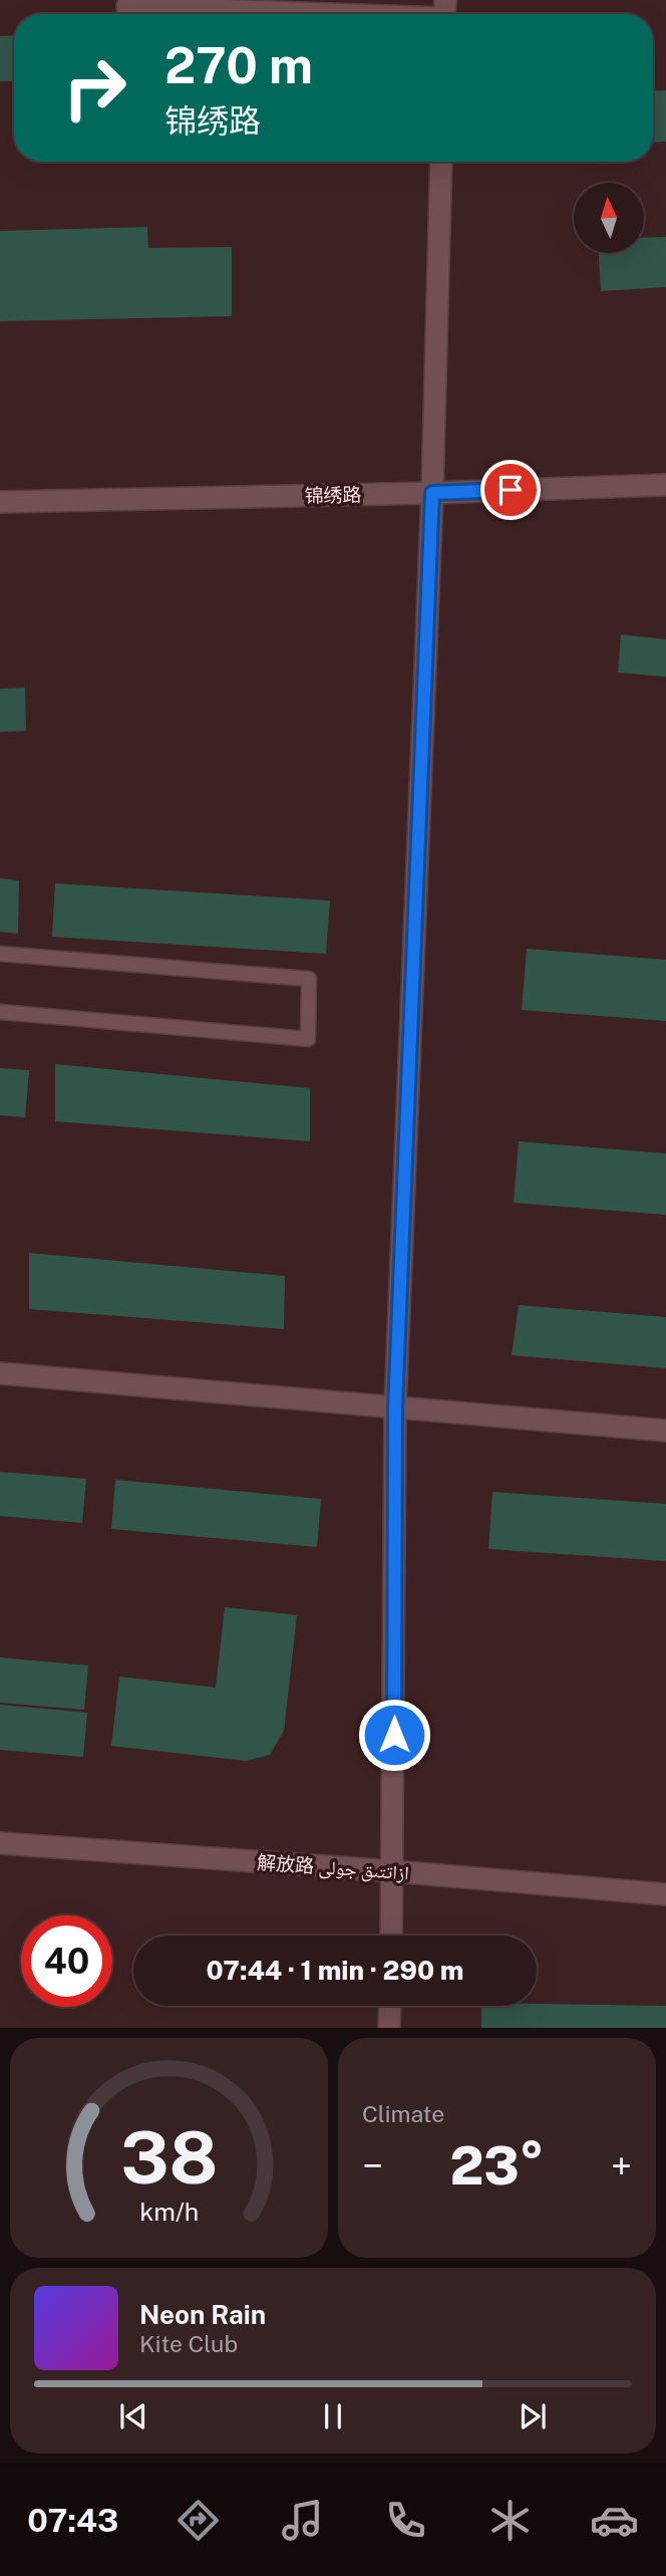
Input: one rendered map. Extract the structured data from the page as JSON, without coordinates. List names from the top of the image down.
{
  "streets": {
    "street": ["锦绣路", "解放路 ازاتتىق جولى"]
  },
  "north": "top",
  "page": {
    "turn": ["270 m", "锦绣路"],
    "limit": "40",
    "trip": "07:44 · 1 min · 290 m",
    "tile": "Climate",
    "heat": ["−", "23°", "+"],
    "song": ["Neon Rain", "Kite Club"],
    "tabs": "07:43",
    "gauge": ["38", "km/h"]
  }
}
